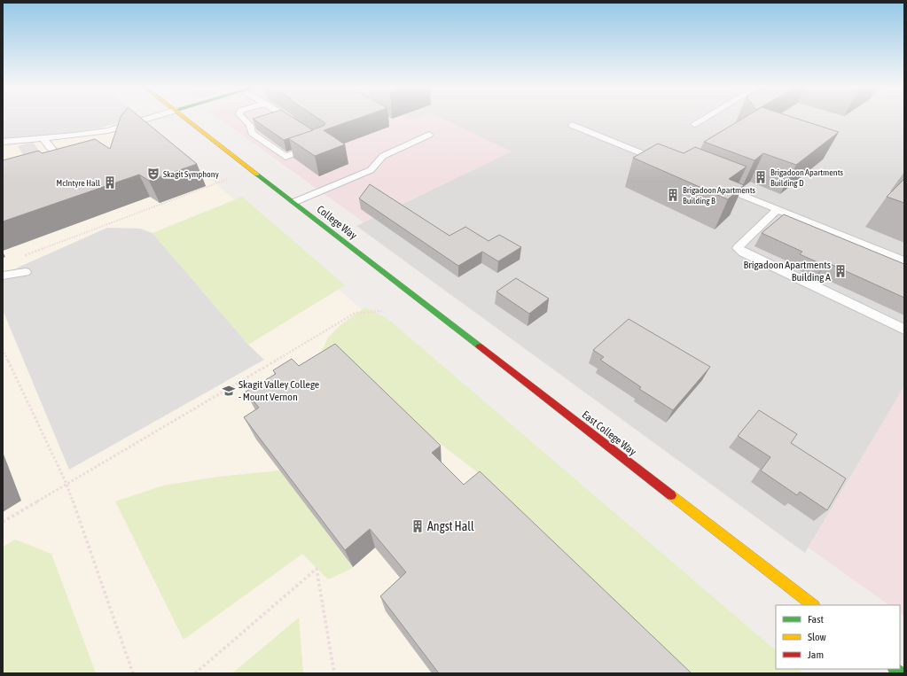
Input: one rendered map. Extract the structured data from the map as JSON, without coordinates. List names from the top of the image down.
{
  "streets": {
    "main road": ["College Way", "East College Way"]
  },
  "crossings": [
    ["College Way", "East College Way"]
  ],
  "places": {
    "theatre": ["Skagit Symphony"],
    "building": [
      "Brigadoon Apartments Building D",
      "McIntyre Hall",
      "Brigadoon Apartments Building B",
      "Brigadoon Apartments Building A",
      "Angst Hall"
    ],
    "school or university": ["Skagit Valley College - Mount Vernon"]
  },
  "legend": ["Fast", "Slow", "Jam"]
}
